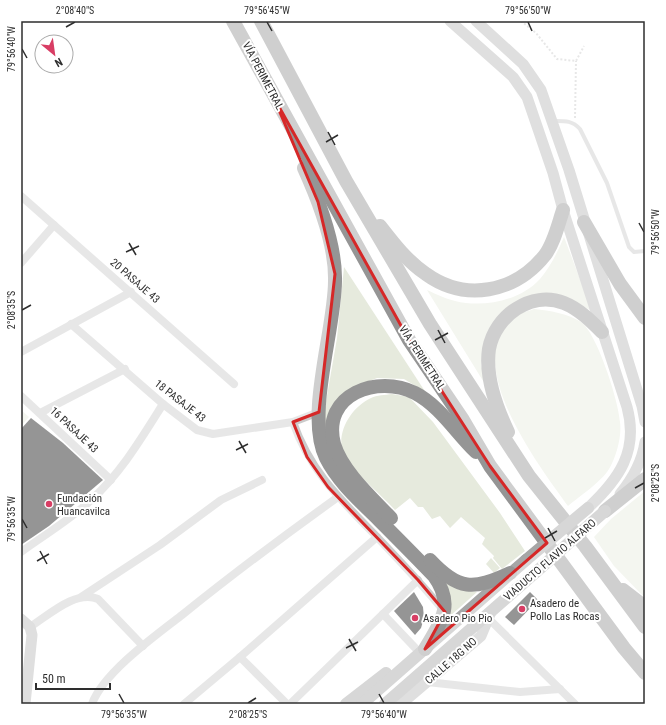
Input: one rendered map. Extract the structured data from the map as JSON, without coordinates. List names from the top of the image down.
{
  "streets": {
    "highway": ["VÍA PERIMETRAL"],
    "main road": ["VIADUCTO FLAVIO ALFARO", "CALLE 18G NO"],
    "street": ["20 PASAJE 43", "18 PASAJE 43", "16 PASAJE 43"]
  },
  "crossings": [
    ["VIADUCTO FLAVIO ALFARO", "CALLE 18G NO"]
  ],
  "places": ["Fundación Huancavilca", "Asadero de Pollo Las Rocas", "Asadero Pio Pio"],
  "scale_bar": "50 m",
  "north": "bottom right",
  "coordinates": [
    "2°08'40\"S",
    "79°56'45\"W",
    "79°56'50\"W",
    "79°56'40\"W",
    "2°08'35\"S",
    "2°08'25\"S",
    "79°56'35\"W"
  ]
}
